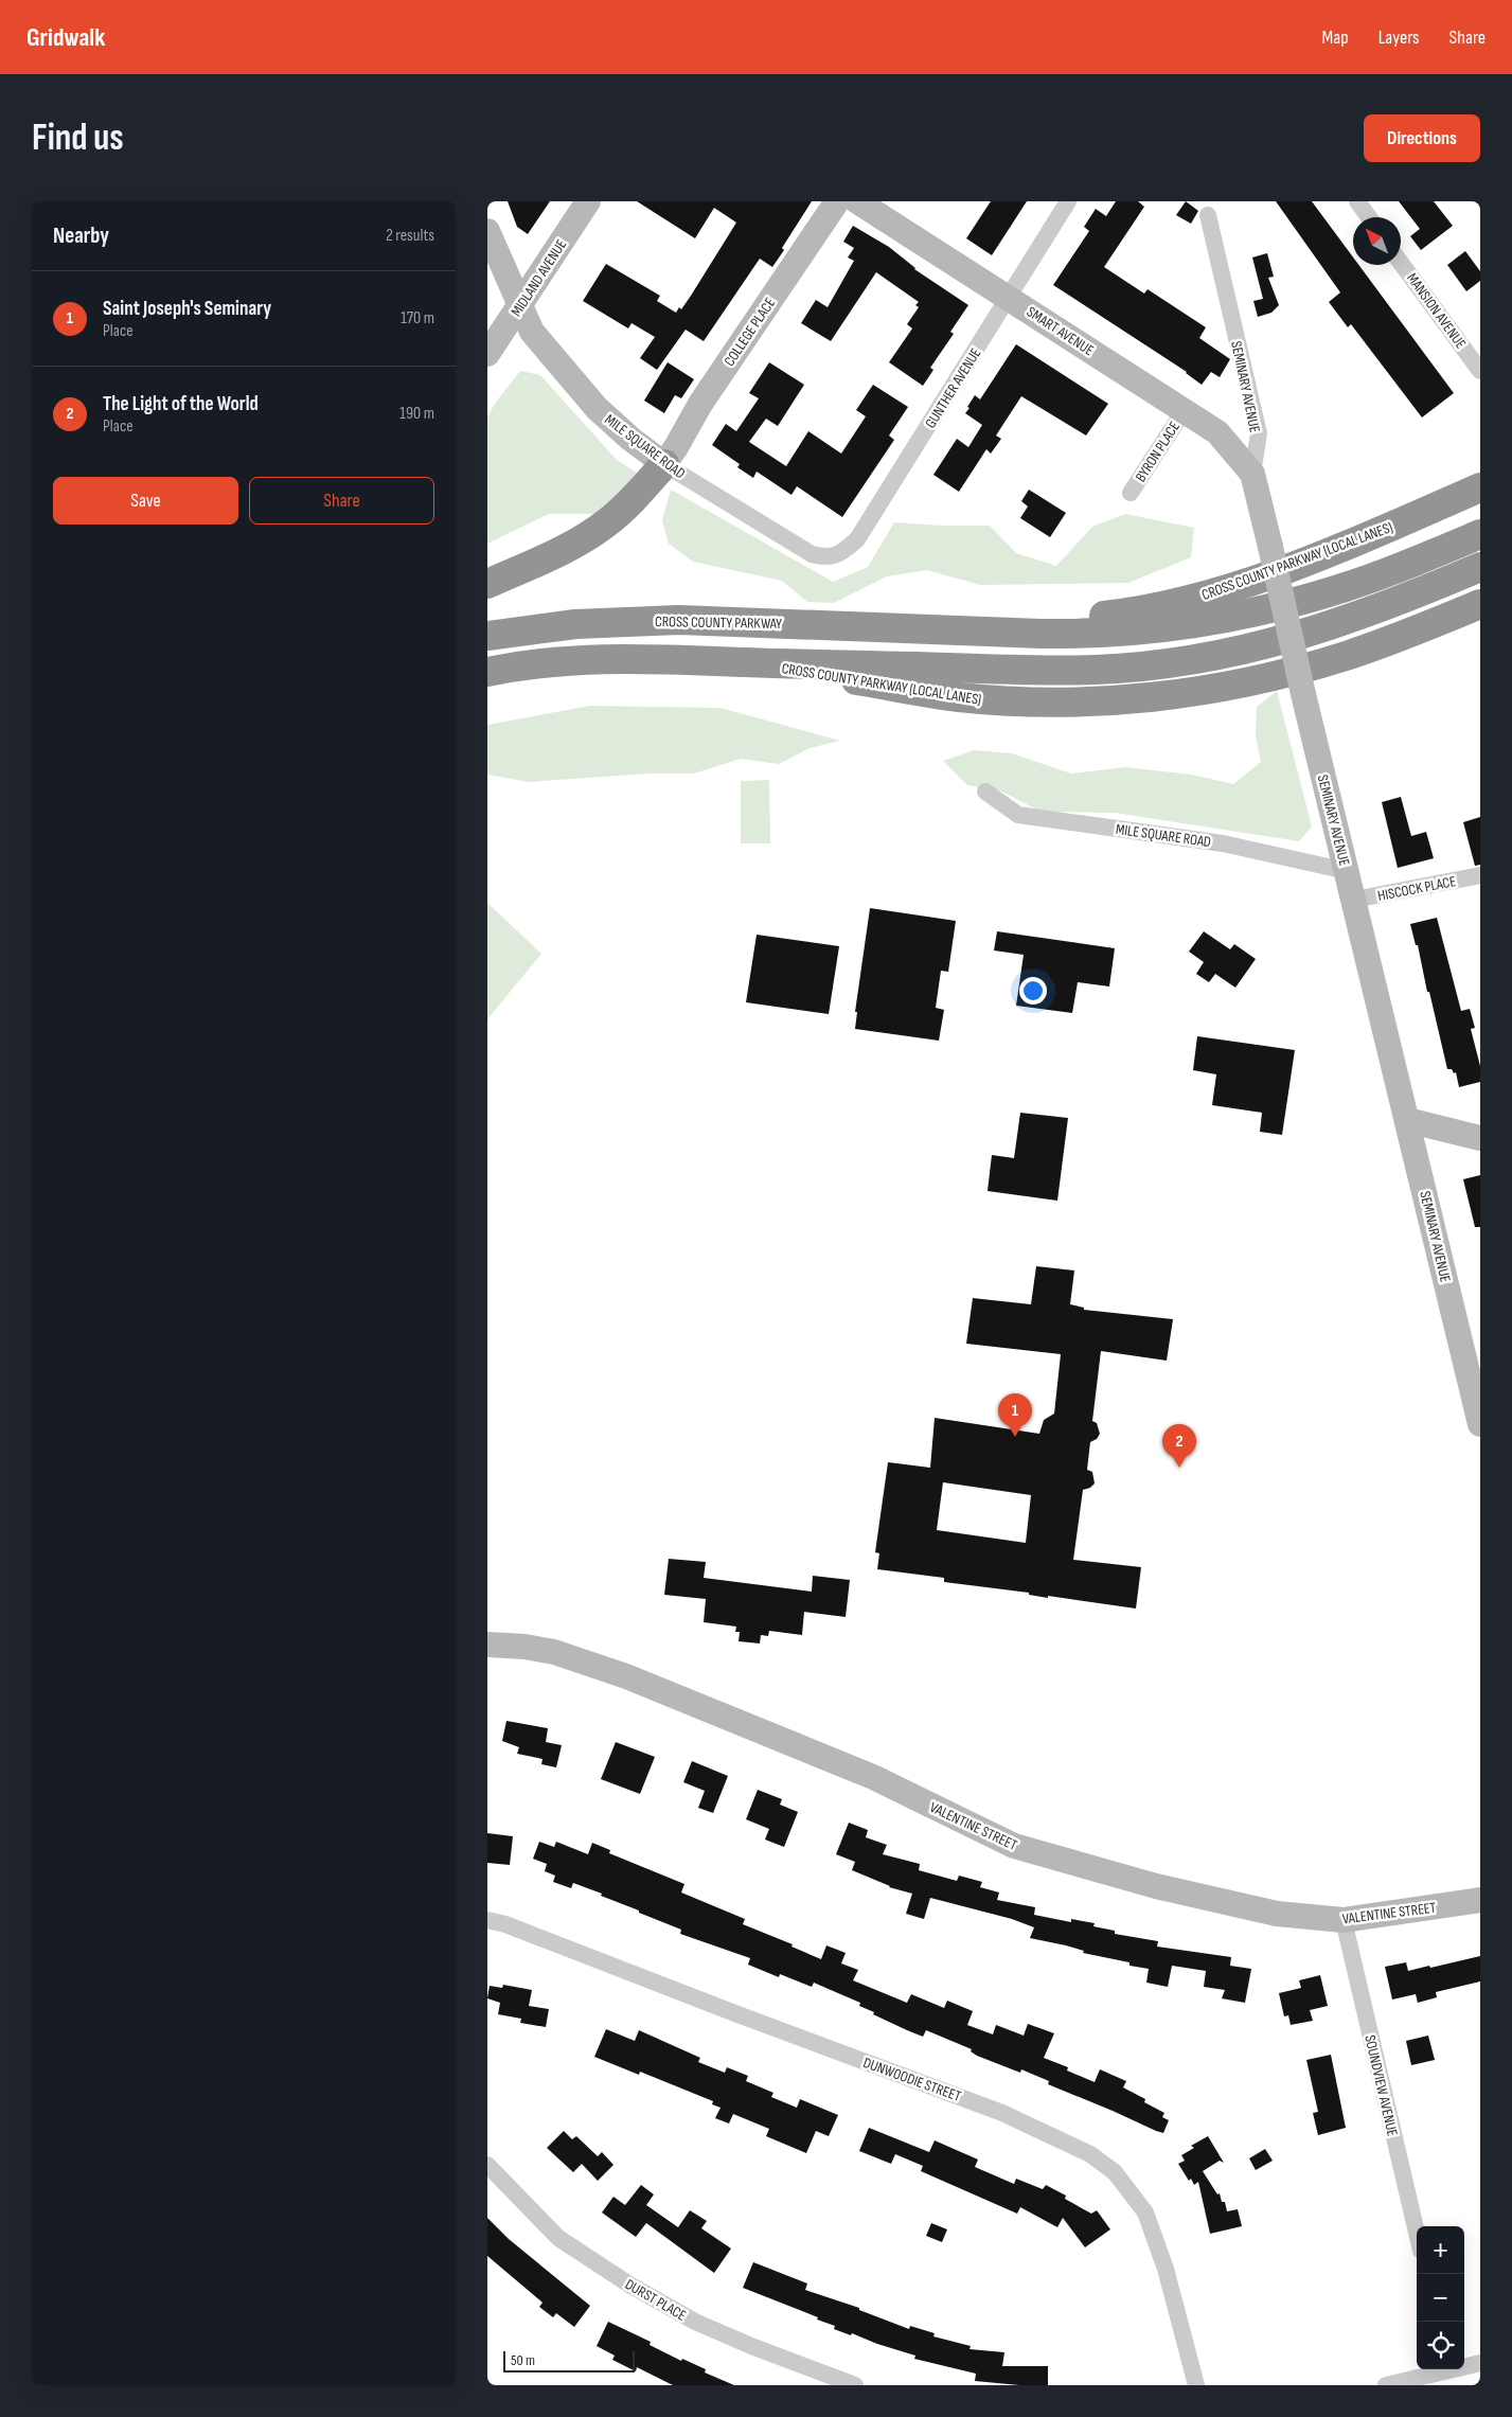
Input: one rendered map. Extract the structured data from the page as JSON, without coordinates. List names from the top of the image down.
{
  "streets": {
    "highway": ["CROSS COUNTY PARKWAY (LOCAL LANES)", "CROSS COUNTY PARKWAY"],
    "street": [
      "MIDLAND AVENUE",
      "MANSION AVENUE",
      "SMART AVENUE",
      "COLLEGE PLACE",
      "SEMINARY AVENUE",
      "GUNTHER AVENUE",
      "MILE SQUARE ROAD",
      "BYRON PLACE",
      "HISCOCK PLACE",
      "VALENTINE STREET",
      "DUNWOODIE STREET",
      "SOUNDVIEW AVENUE",
      "DURST PLACE"
    ]
  },
  "crossings": [
    ["MIDLAND AVENUE", "MILE SQUARE ROAD"],
    ["SMART AVENUE", "SEMINARY AVENUE"],
    ["SMART AVENUE", "GUNTHER AVENUE"],
    ["SMART AVENUE", "BYRON PLACE"],
    ["COLLEGE PLACE", "MILE SQUARE ROAD"],
    ["SEMINARY AVENUE", "MILE SQUARE ROAD"],
    ["SEMINARY AVENUE", "HISCOCK PLACE"],
    ["GUNTHER AVENUE", "MILE SQUARE ROAD"],
    ["CROSS COUNTY PARKWAY (LOCAL LANES)", "CROSS COUNTY PARKWAY"],
    ["VALENTINE STREET", "SOUNDVIEW AVENUE"]
  ],
  "scale_bar": "50 m",
  "north": "top left",
  "page": {
    "header": "Gridwalk",
    "nav": ["Map", "Layers", "Share"],
    "buttons": [
      "Directions",
      ["Save", "Share"]
    ],
    "title": "Find us",
    "heading": ["Nearby", "2 results"],
    "list": [
      {
        "mark": "1",
        "name": "Saint Joseph's Seminary",
        "note": "Place",
        "value": "170 m"
      },
      {
        "mark": "2",
        "name": "The Light of the World",
        "note": "Place",
        "value": "190 m"
      }
    ],
    "pins": ["1", "2"],
    "map_buttons": ["+", "−"],
    "scale": "50 m"
  }
}
